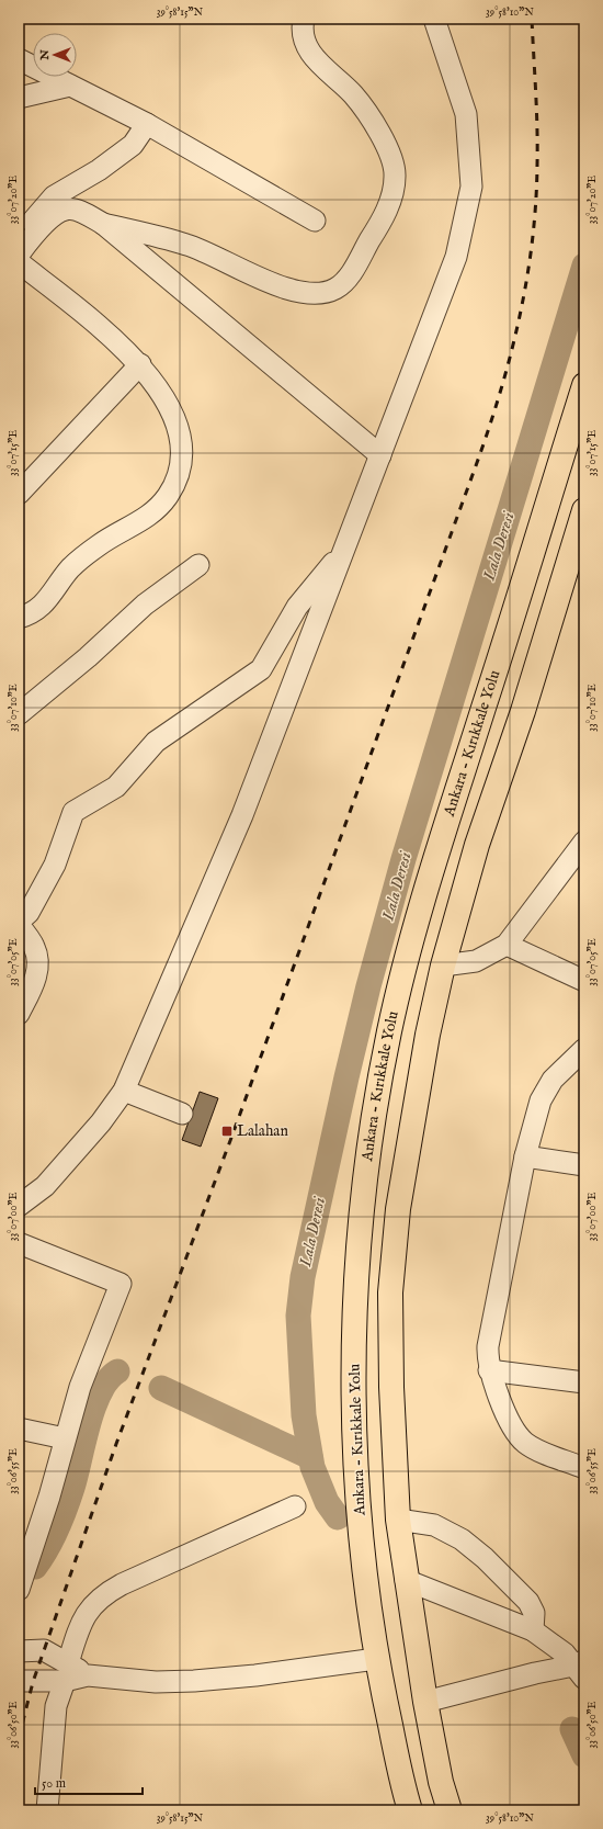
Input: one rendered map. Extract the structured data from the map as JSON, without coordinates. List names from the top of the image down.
{
  "streets": {
    "highway": ["Ankara - Kırıkkale Yolu"]
  },
  "water": ["Lala Deresi"],
  "places": {
    "transit": ["Lalahan"]
  },
  "scale_bar": "50 m",
  "north": "left",
  "coordinates": [
    "39°58'15\"N",
    "39°58'10\"N",
    "33°07'20\"E",
    "33°07'15\"E",
    "33°07'10\"E",
    "33°07'05\"E",
    "33°07'00\"E",
    "33°06'55\"E",
    "33°06'50\"E"
  ]
}
